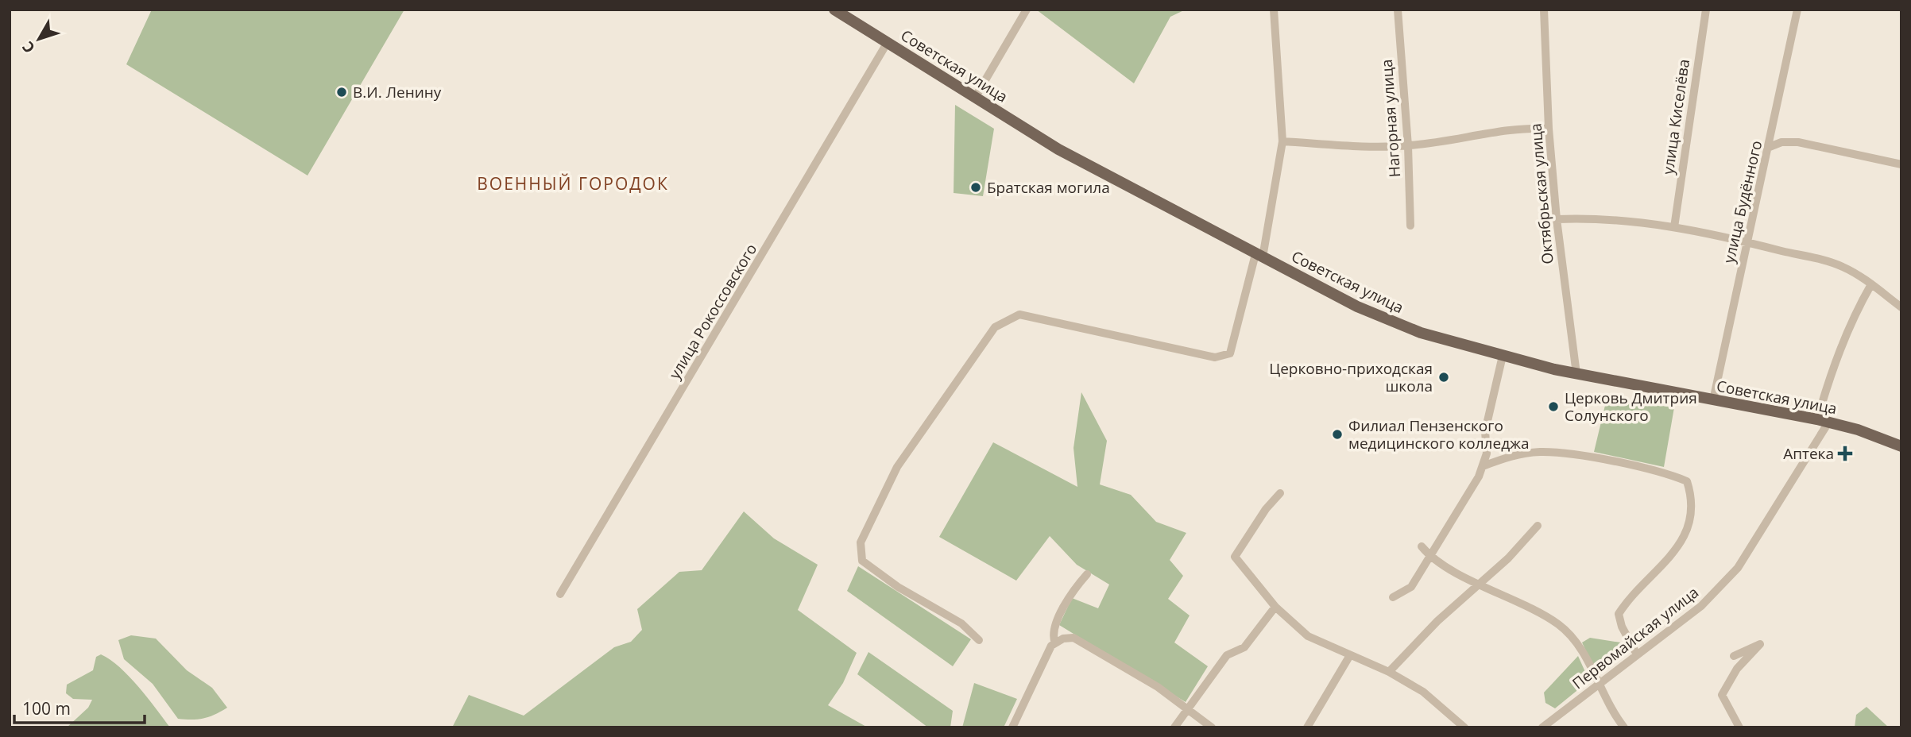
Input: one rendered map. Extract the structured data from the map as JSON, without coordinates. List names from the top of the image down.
{
  "streets": {
    "main road": ["Советская улица"],
    "street": [
      "улица Киселёва",
      "Нагорная улица",
      "Октябрьская улица",
      "улица Будённого",
      "улица Рокоссовского",
      "Первомайская улица"
    ]
  },
  "crossings": [
    ["Советская улица", "Октябрьская улица"],
    ["Советская улица", "улица Будённого"],
    ["Советская улица", "улица Рокоссовского"],
    ["Советская улица", "Первомайская улица"]
  ],
  "districts": ["ВОЕННЫЙ ГОРОДОК"],
  "places": {
    "other": [
      "В.И. Ленину",
      "Братская могила",
      "Церковно-приходская школа",
      "Церковь Дмитрия Солунского",
      "Филиал Пензенского медицинского колледжа"
    ],
    "health": ["Аптека"]
  },
  "scale_bar": "100 m",
  "north": "bottom left"
}
